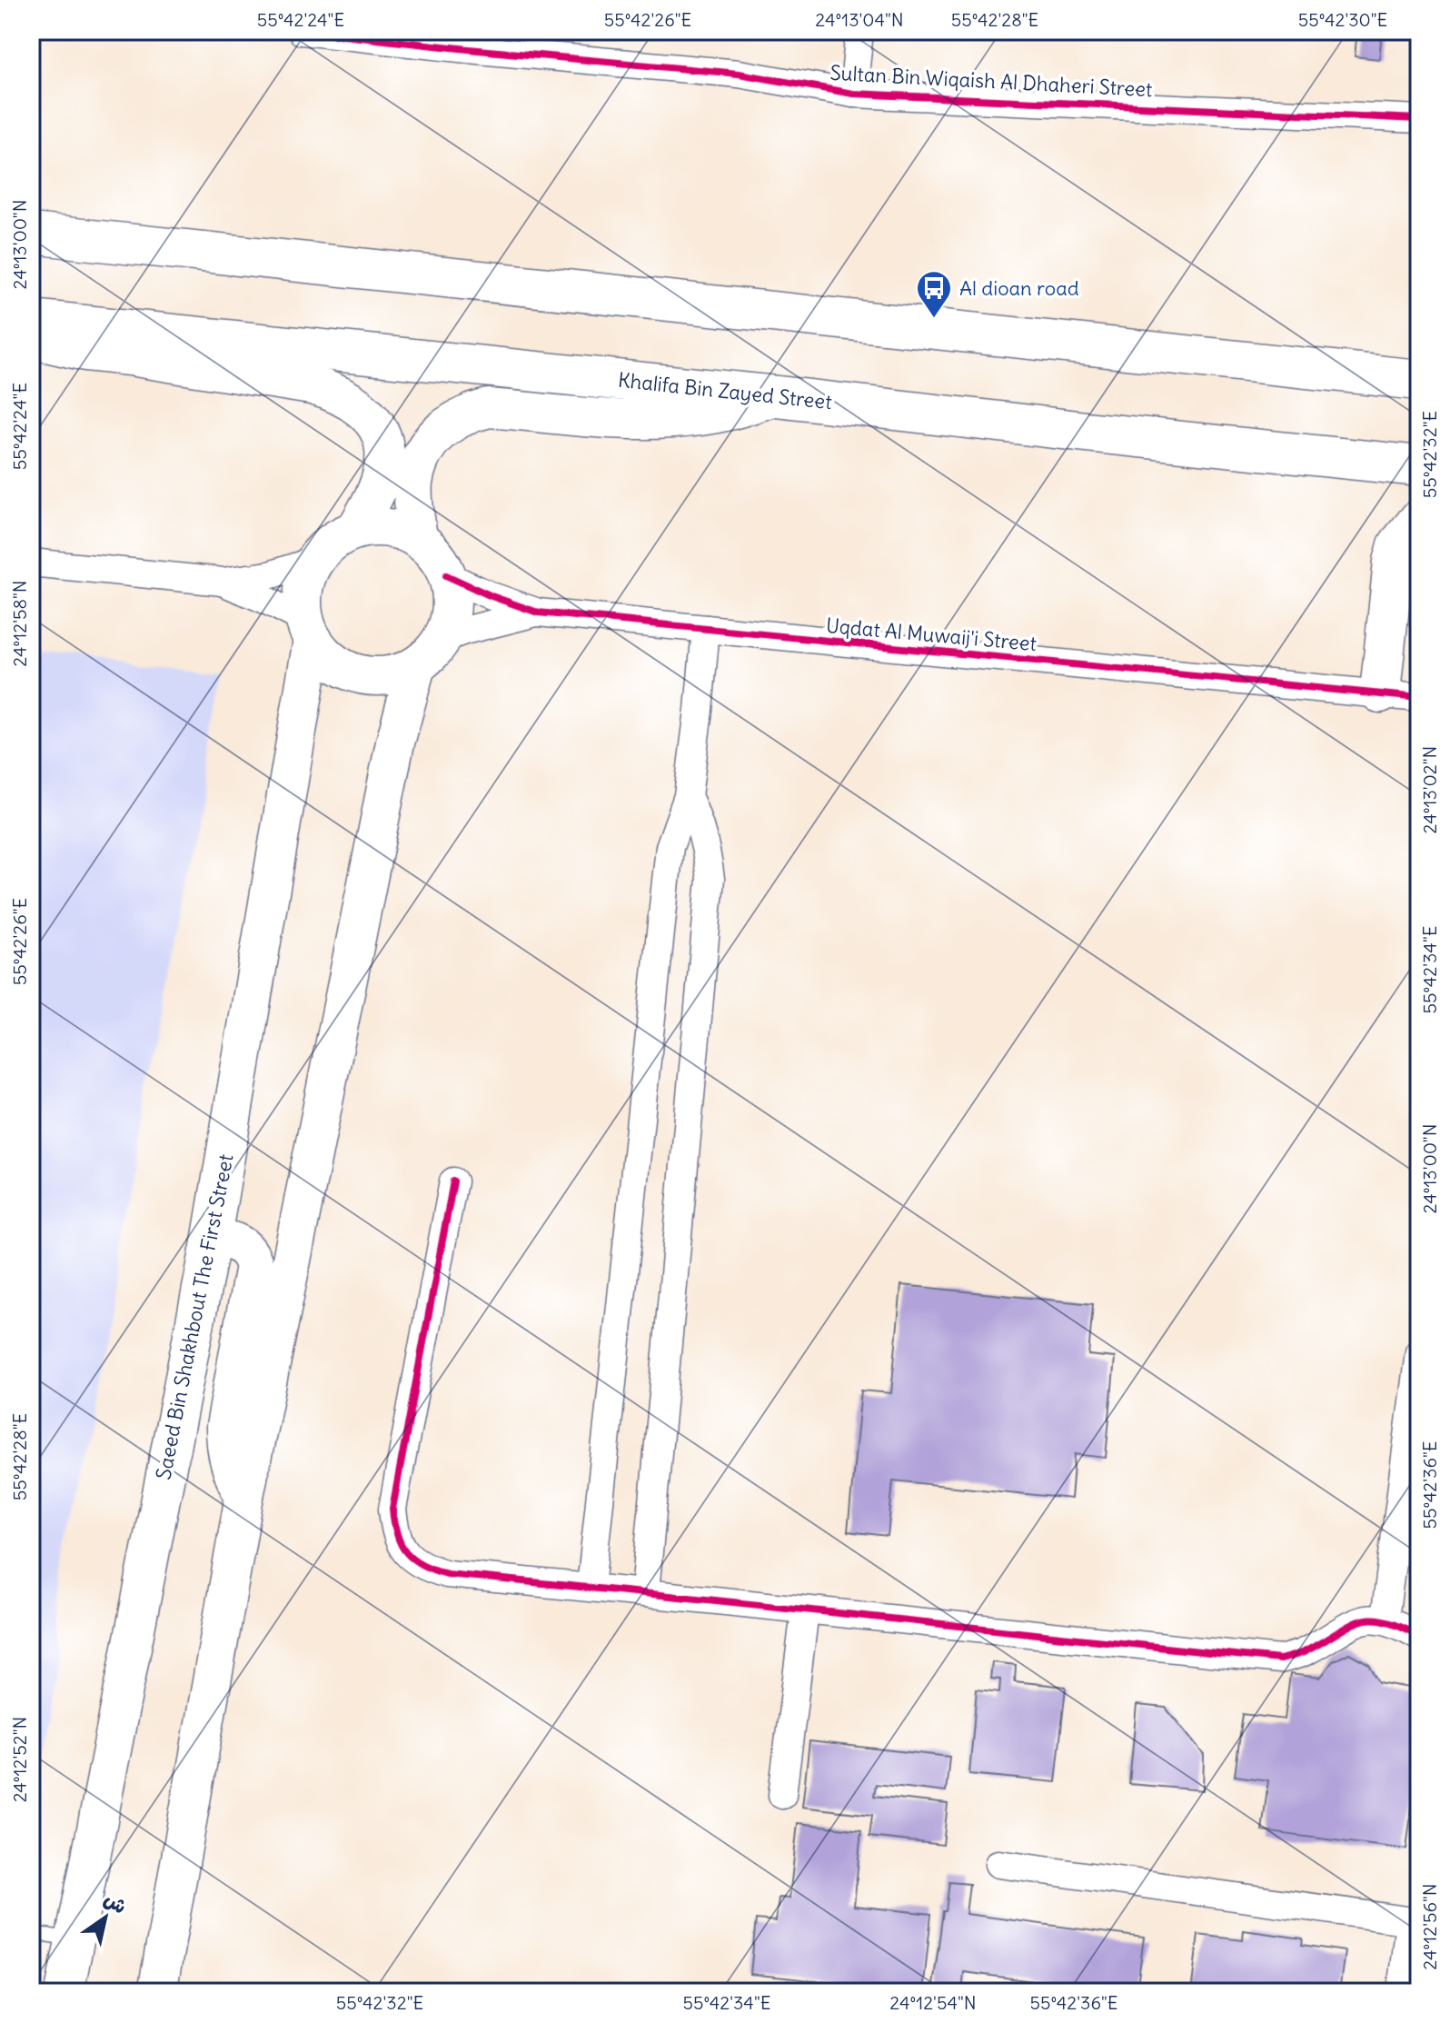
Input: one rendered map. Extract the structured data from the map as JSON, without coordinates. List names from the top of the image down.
{
  "streets": {
    "highway": ["Khalifa Bin Zayed Street"],
    "main road": ["Saeed Bin Shakhbout The First Street"],
    "street": ["Sultan Bin Wiqaish Al Dhaheri Street", "Uqdat Al Muwaij'i Street"]
  },
  "crossings": [
    ["Uqdat Al Muwaij'i Street", "Saeed Bin Shakhbout The First Street"]
  ],
  "places": {
    "bus stop": ["Al dioan road"]
  },
  "north": "top right",
  "coordinates": [
    "55°42'24\"E",
    "55°42'26\"E",
    "24°13'04\"N",
    "55°42'28\"E",
    "55°42'30\"E",
    "24°13'00\"N",
    "55°42'32\"E",
    "24°12'58\"N",
    "24°13'02\"N",
    "55°42'34\"E",
    "55°42'36\"E",
    "24°12'52\"N",
    "24°12'56\"N",
    "24°12'54\"N"
  ]
}
